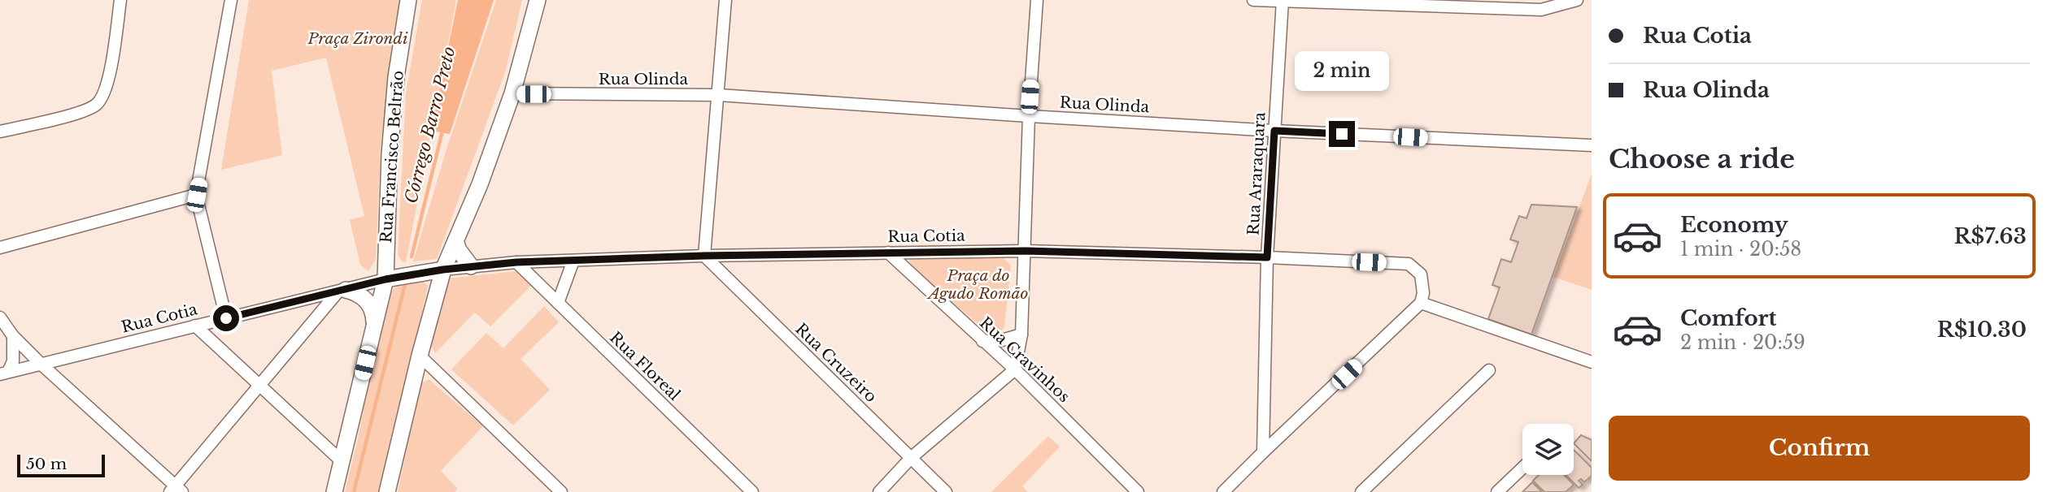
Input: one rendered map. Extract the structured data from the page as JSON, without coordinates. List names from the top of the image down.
{
  "streets": {
    "main road": ["Rua Francisco Beltrão"],
    "street": [
      "Rua Olinda",
      "Rua Araraquara",
      "Rua Cotia",
      "Rua Cravinhos",
      "Rua Cruzeiro",
      "Rua Floreal"
    ]
  },
  "crossings": [
    ["Rua Olinda", "Rua Araraquara"],
    ["Rua Francisco Beltrão", "Rua Cotia"],
    ["Rua Araraquara", "Rua Cotia"],
    ["Rua Cotia", "Rua Cravinhos"],
    ["Rua Cotia", "Rua Cruzeiro"],
    ["Rua Cotia", "Rua Floreal"]
  ],
  "water": ["Córrego Barro Preto"],
  "parks": ["Praça Zirondi", "Praça do Agudo Romão"],
  "scale_bar": "50 m",
  "page": {
    "banner": ["Rua Cotia", "Rua Olinda"],
    "bubble": "2 min",
    "heading": "Choose a ride",
    "list": [
      {
        "name": "Economy",
        "note": "1 min · 20:58",
        "value": "R$7.63"
      },
      {
        "name": "Comfort",
        "note": "2 min · 20:59",
        "value": "R$10.30"
      }
    ],
    "buttons": "Confirm",
    "scale": "50 m"
  }
}
